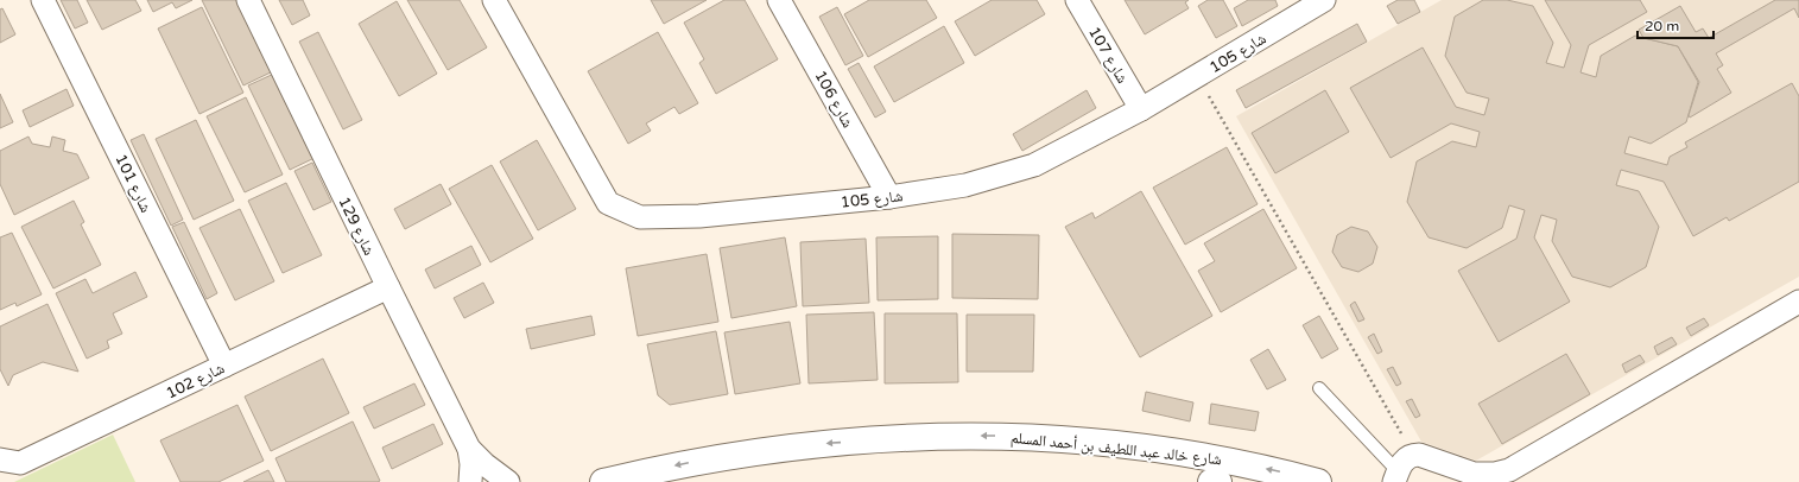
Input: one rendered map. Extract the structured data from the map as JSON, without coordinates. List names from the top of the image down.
{
  "streets": {
    "street": [
      "شارع 105",
      "شارع 107",
      "شارع 106",
      "شارع 101",
      "شارع 129",
      "شارع 102",
      "شارع خالد عبد اللطيف بن أحمد المسلم"
    ]
  },
  "crossings": [
    ["شارع 105", "شارع 107"],
    ["شارع 105", "شارع 106"],
    ["شارع 101", "شارع 102"],
    ["شارع 129", "شارع 102"]
  ],
  "one_way": ["شارع خالد عبد اللطيف بن أحمد المسلم"],
  "scale_bar": "20 m"
}
